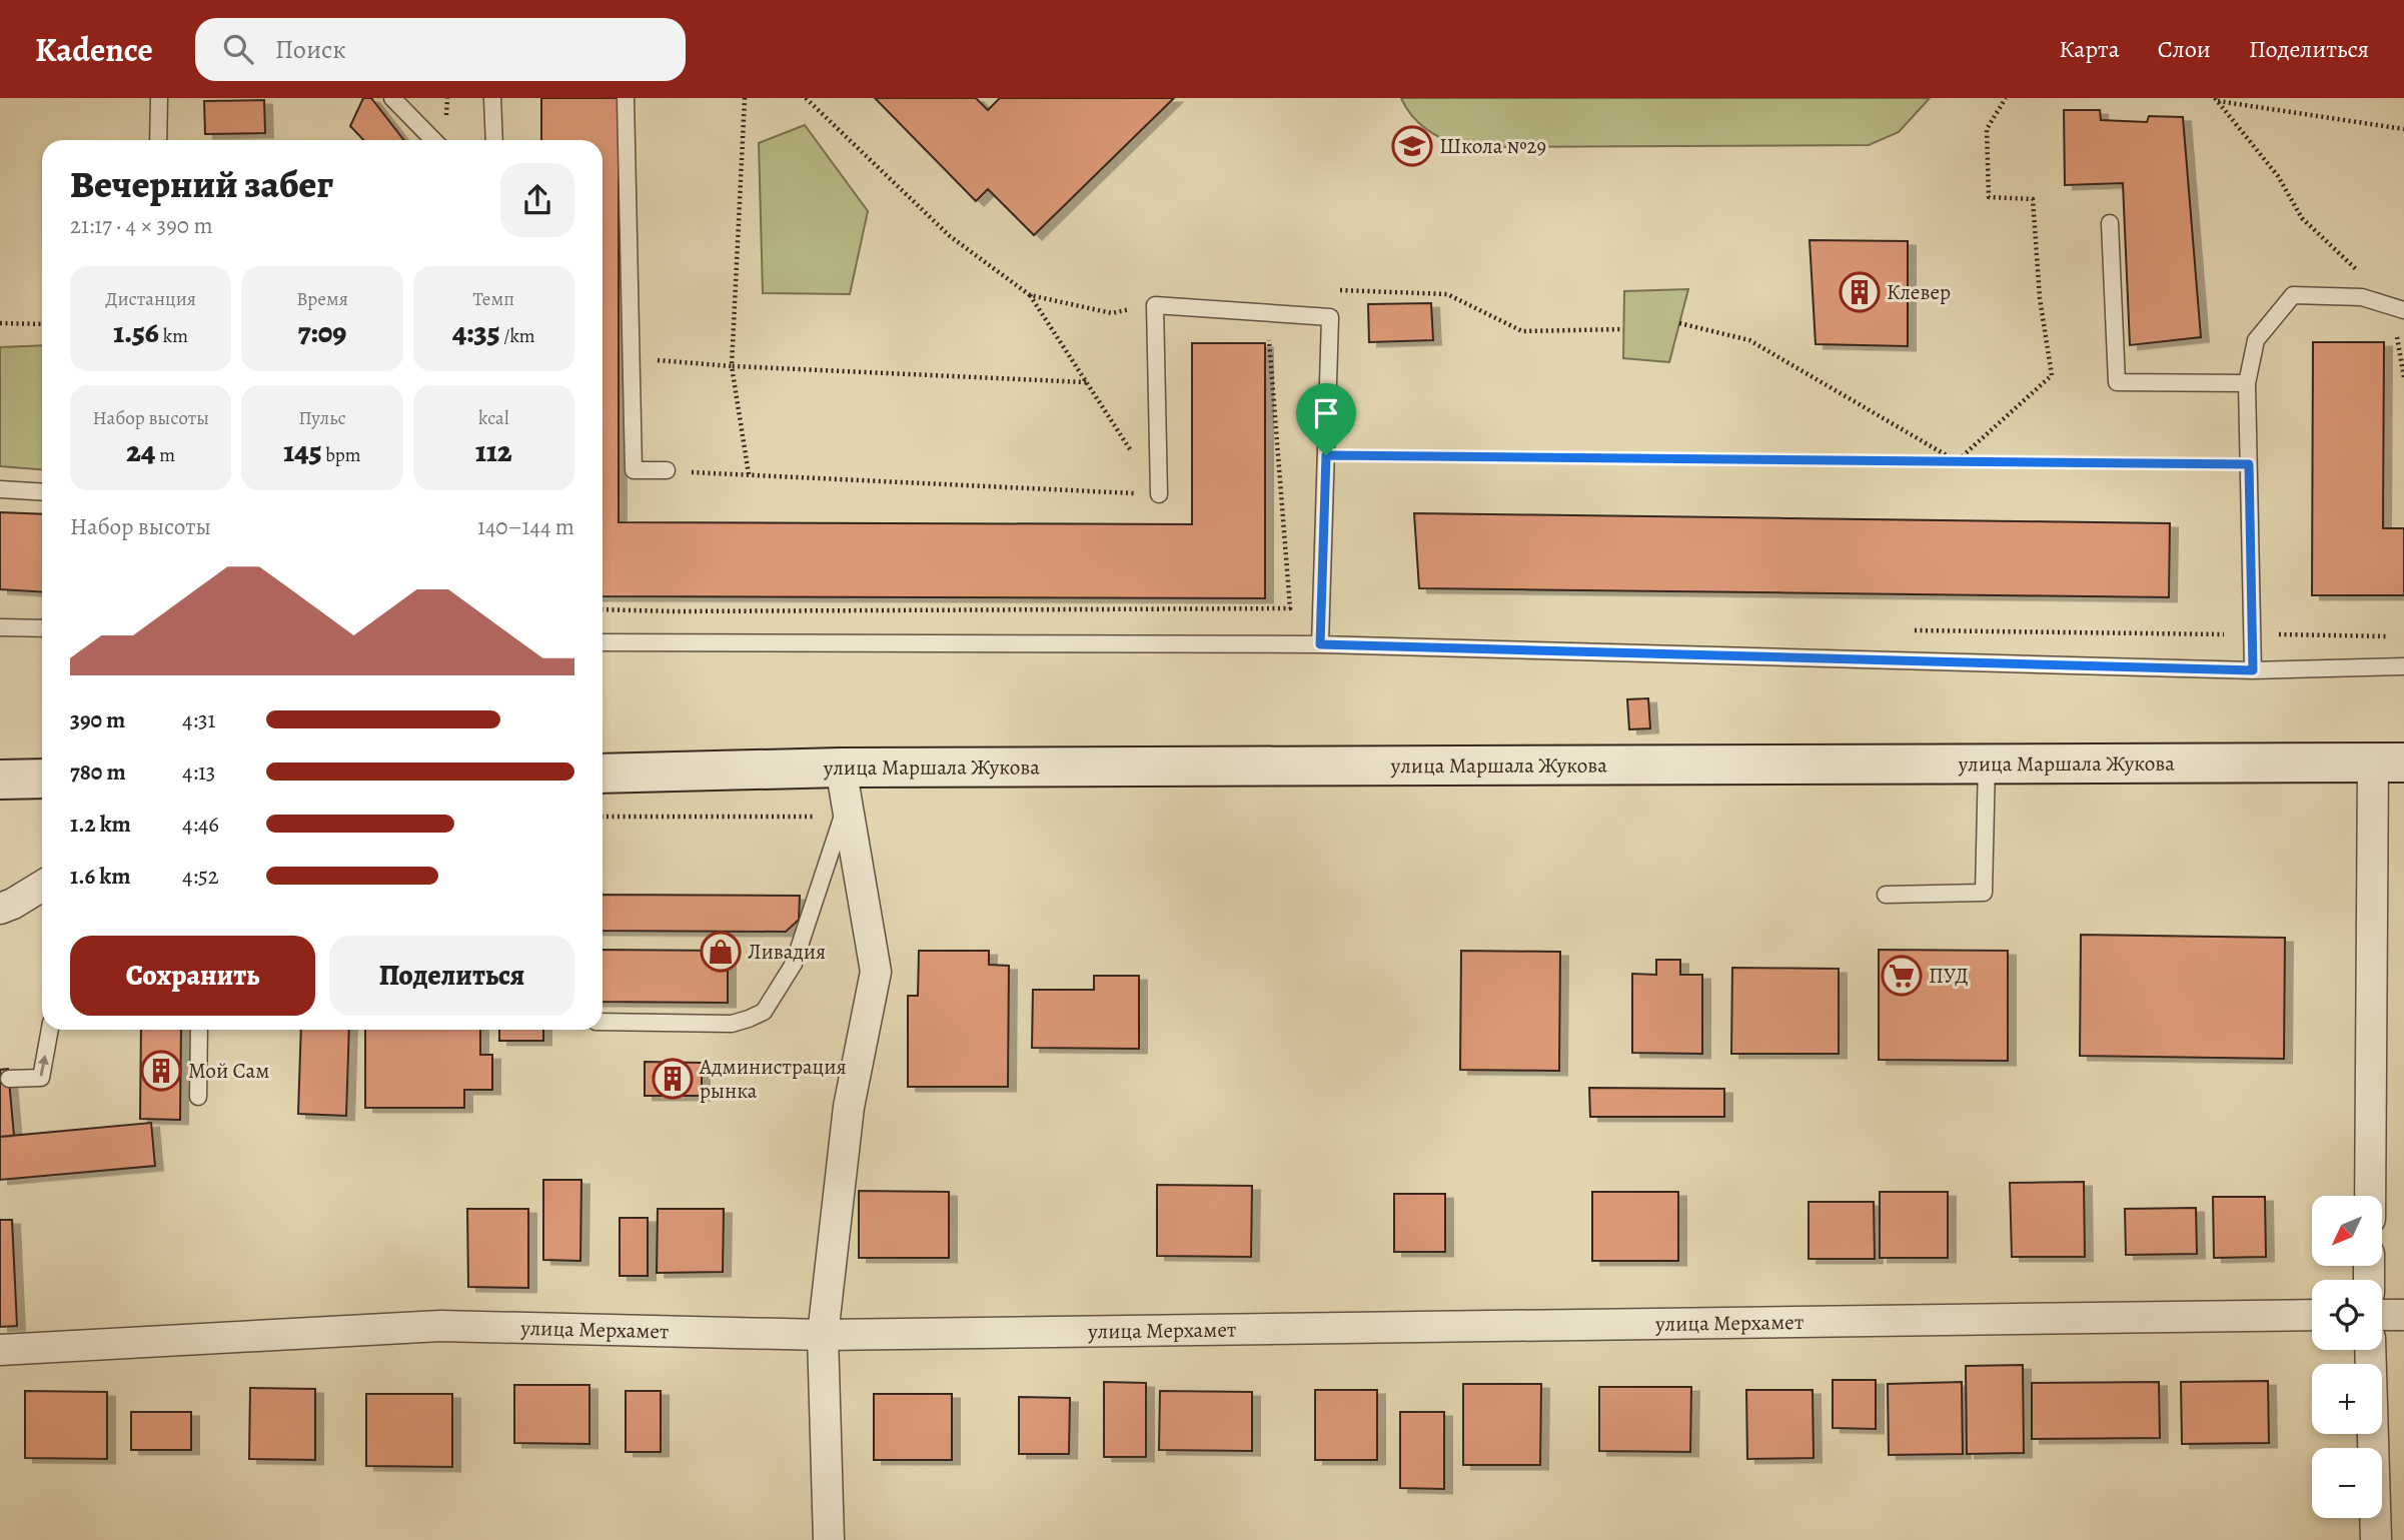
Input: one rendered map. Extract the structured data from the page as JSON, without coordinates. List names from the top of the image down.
{
  "streets": {
    "street": ["улица Маршала Жукова", "улица Мерхамет"]
  },
  "places": {
    "school or university": ["Школа №29"],
    "building": ["Клевер", "Мой Сам", "Администрация рынка"],
    "shop": ["Ливадия"],
    "supermarket": ["ПУД"]
  },
  "north": "bottom left",
  "page": {
    "header": "Kadence",
    "search": "Поиск",
    "nav": ["Карта", "Слои", "Поделиться"],
    "heading": ["Вечерний забег", "21:17 · 4 × 390 m"],
    "stats": [
      ["Дистанция", "1.56 km"],
      ["Время", "7:09"],
      ["Темп", "4:35 /km"],
      ["Набор высоты", "24 m"],
      ["Пульс", "145 bpm"],
      ["kcal", "112"]
    ],
    "chart": ["Набор высоты", "140–144 m"],
    "list": [
      {
        "name": "390 m",
        "note": "4:31"
      },
      {
        "name": "780 m",
        "note": "4:13"
      },
      {
        "name": "1.2 km",
        "note": "4:46"
      },
      {
        "name": "1.6 km",
        "note": "4:52"
      }
    ],
    "buttons": ["Сохранить", "Поделиться"],
    "map_buttons": ["+", "−"]
  }
}
